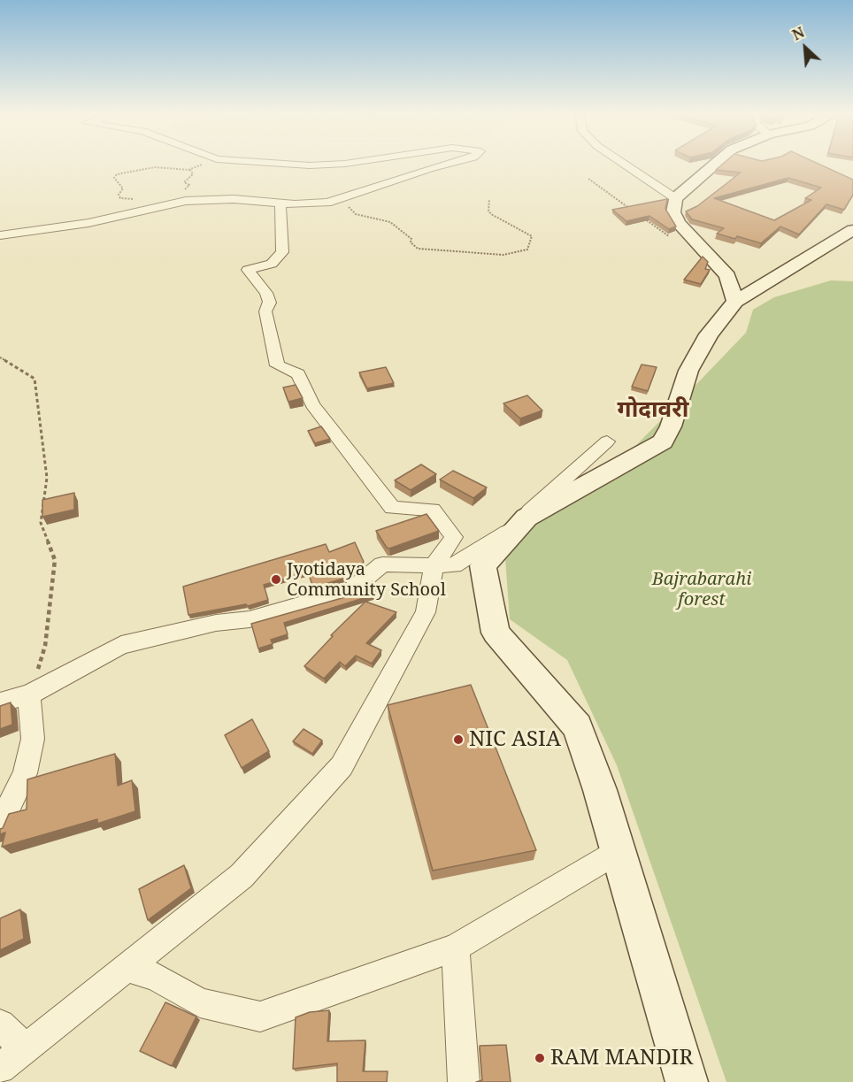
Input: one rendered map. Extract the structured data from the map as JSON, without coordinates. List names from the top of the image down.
{
  "districts": ["गोदावरी"],
  "parks": ["Bajrabarahi forest"],
  "places": ["Jyotidaya Community School", "NIC ASIA", "RAM MANDIR"],
  "north": "top left"
}
